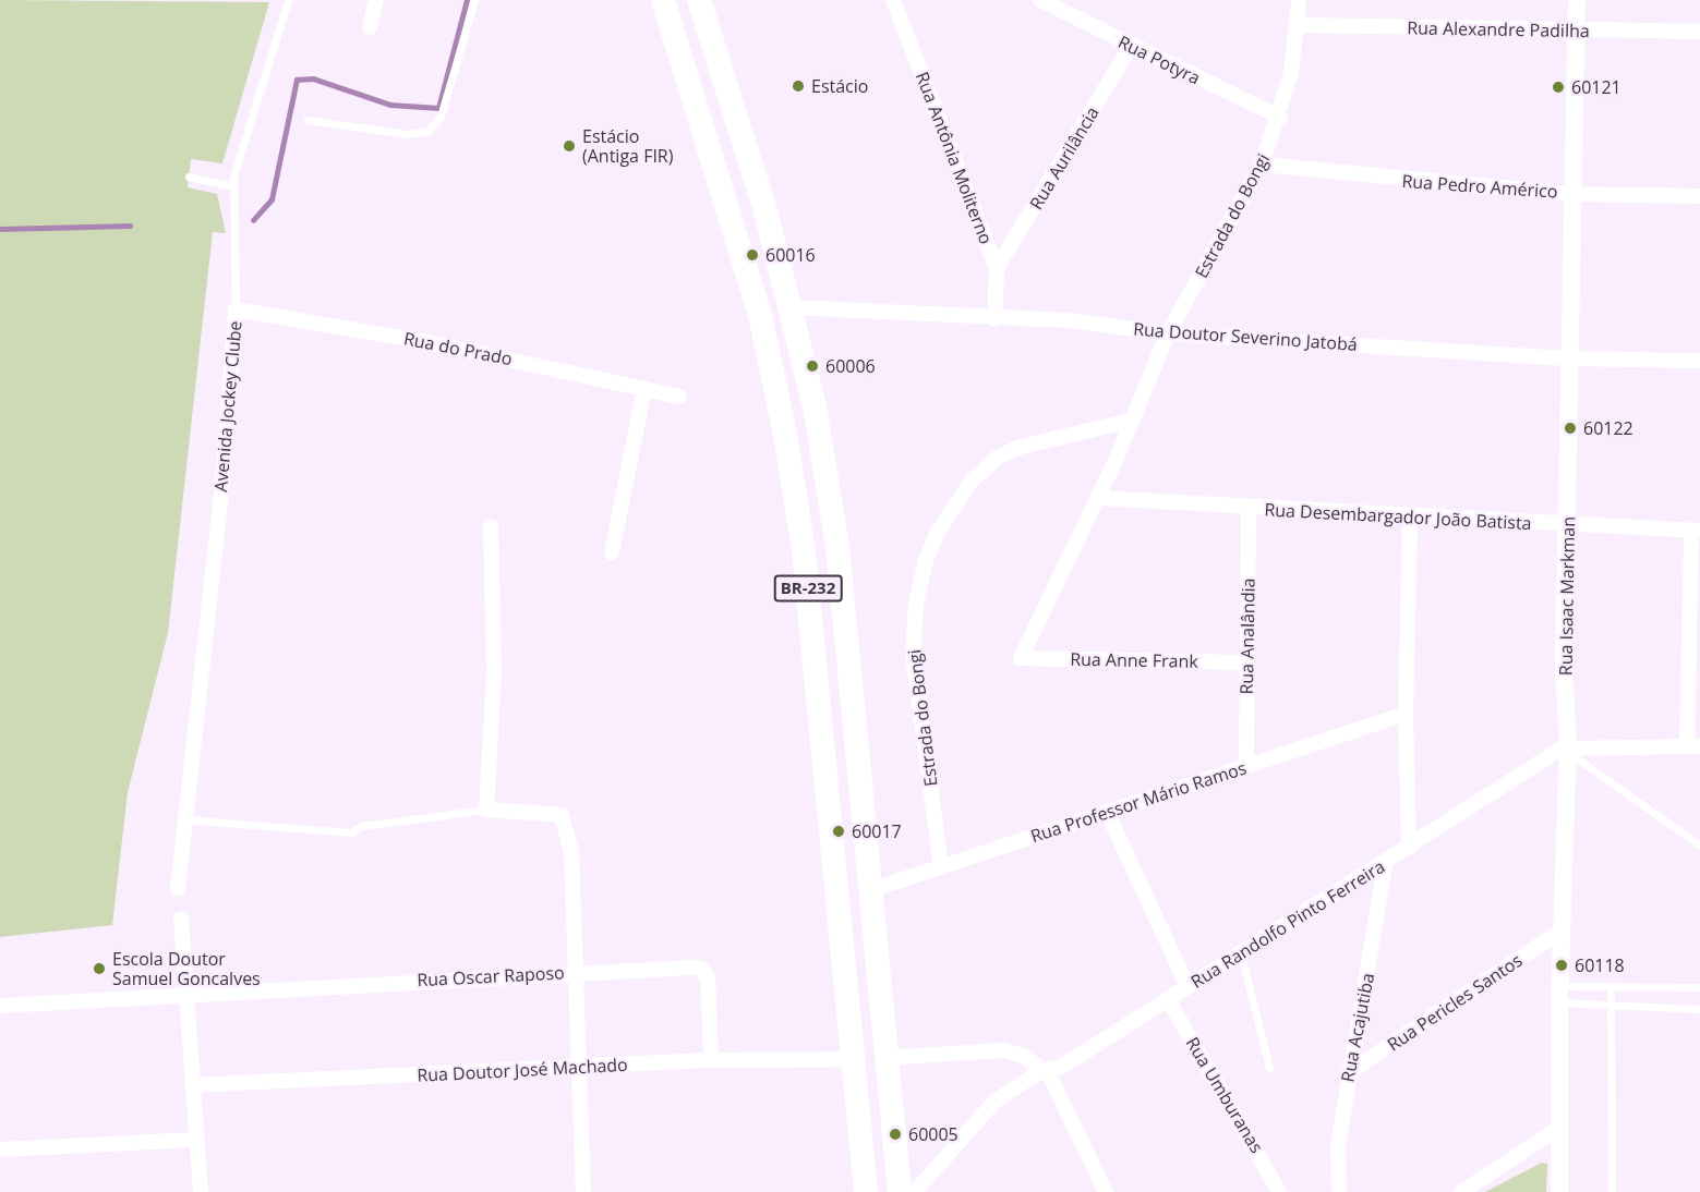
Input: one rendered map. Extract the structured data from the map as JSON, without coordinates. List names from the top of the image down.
{
  "streets": {
    "highway": ["BR-232"],
    "street": [
      "Rua Alexandre Padilha",
      "Rua Potyra",
      "Rua Antônia Moliterno",
      "Rua Aurilância",
      "Rua Pedro Américo",
      "Estrada do Bongi",
      "Rua Doutor Severino Jatobá",
      "Rua do Prado",
      "Avenida Jockey Clube",
      "Rua Desembargador João Batista",
      "Rua Isaac Markman",
      "Rua Analândia",
      "Rua Anne Frank",
      "Rua Professor Mário Ramos",
      "Rua Randolfo Pinto Ferreira",
      "Rua Oscar Raposo",
      "Rua Pericles Santos",
      "Rua Acajutiba",
      "Rua Doutor José Machado",
      "Rua Umburanas"
    ]
  },
  "crossings": [
    ["Rua Alexandre Padilha", "Estrada do Bongi"],
    ["Rua Alexandre Padilha", "Rua Isaac Markman"],
    ["Rua Potyra", "Rua Aurilância"],
    ["Rua Potyra", "Estrada do Bongi"],
    ["Rua Antônia Moliterno", "Rua Aurilância"],
    ["Rua Antônia Moliterno", "Rua Doutor Severino Jatobá"],
    ["Rua Pedro Américo", "Estrada do Bongi"],
    ["Rua Pedro Américo", "Rua Isaac Markman"],
    ["Estrada do Bongi", "Rua Doutor Severino Jatobá"],
    ["Estrada do Bongi", "Rua Desembargador João Batista"],
    ["Estrada do Bongi", "Rua Anne Frank"],
    ["Estrada do Bongi", "Rua Professor Mário Ramos"],
    ["Rua Doutor Severino Jatobá", "BR-232"],
    ["Rua Doutor Severino Jatobá", "Rua Isaac Markman"],
    ["Rua do Prado", "Avenida Jockey Clube"],
    ["Rua Desembargador João Batista", "Rua Isaac Markman"],
    ["Rua Desembargador João Batista", "Rua Analândia"],
    ["BR-232", "Rua Professor Mário Ramos"],
    ["BR-232", "Rua Doutor José Machado"],
    ["Rua Isaac Markman", "Rua Randolfo Pinto Ferreira"],
    ["Rua Isaac Markman", "Rua Pericles Santos"],
    ["Rua Analândia", "Rua Anne Frank"],
    ["Rua Analândia", "Rua Professor Mário Ramos"],
    ["Rua Randolfo Pinto Ferreira", "Rua Acajutiba"],
    ["Rua Randolfo Pinto Ferreira", "Rua Umburanas"],
    ["Rua Oscar Raposo", "Rua Doutor José Machado"],
    ["Rua Pericles Santos", "Rua Acajutiba"]
  ],
  "places": [
    "Estácio",
    "60121",
    "Estácio (Antiga FIR)",
    "60016",
    "60006",
    "60122",
    "60017",
    "60118",
    "Escola Doutor Samuel Goncalves",
    "60005"
  ]
}
